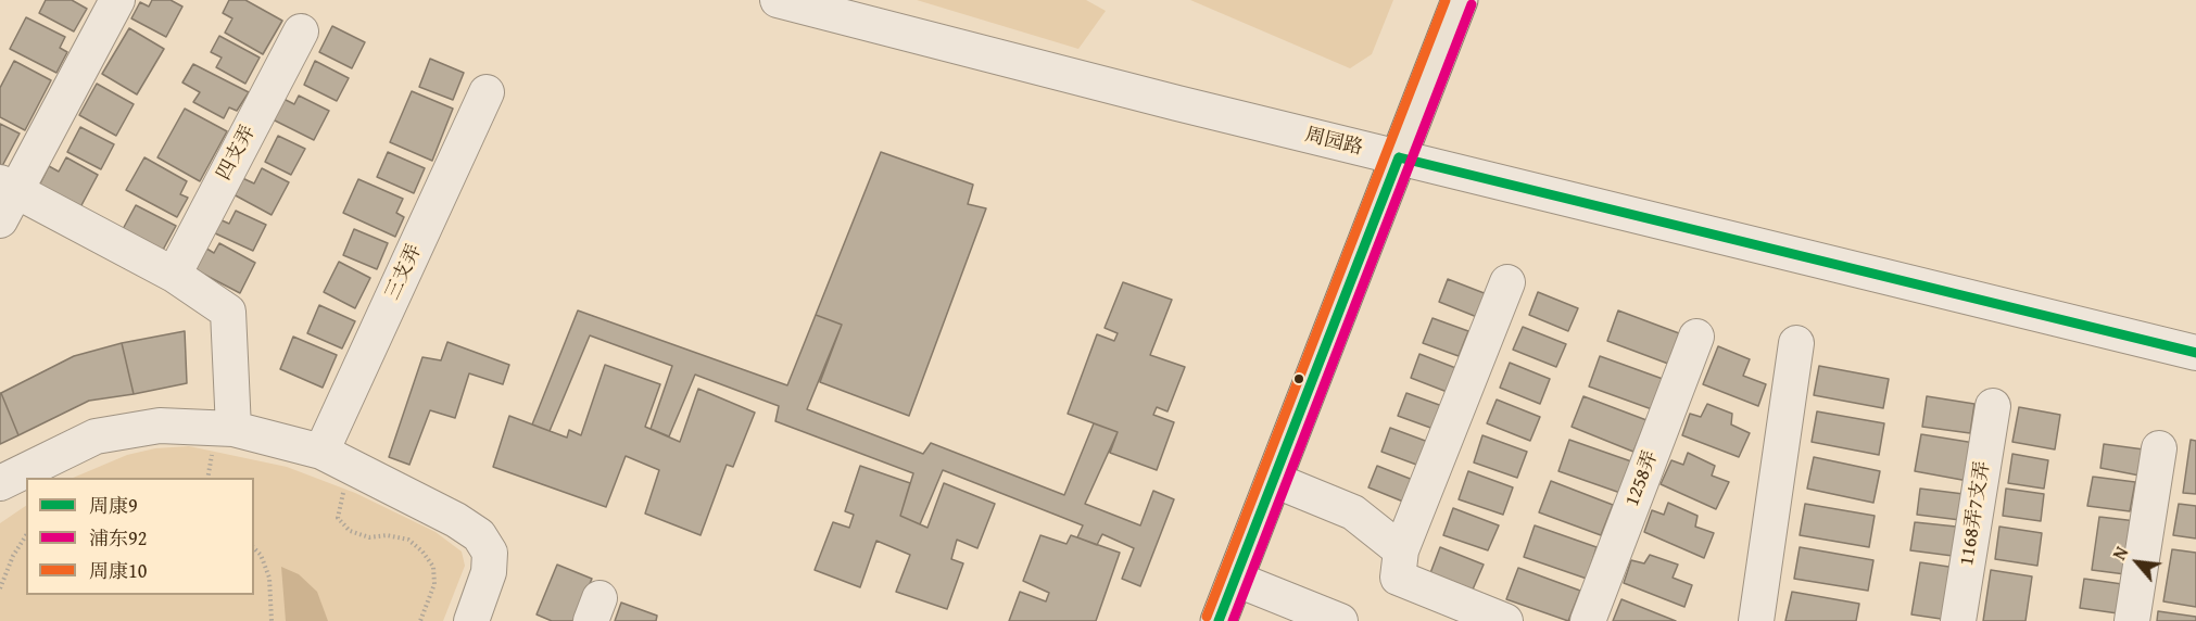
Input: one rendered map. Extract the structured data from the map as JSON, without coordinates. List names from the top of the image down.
{
  "streets": {
    "street": [
      "周园路",
      "四支弄",
      "三支弄",
      "1258弄",
      "1168弄7支弄"
    ]
  },
  "lines": ["transit line 周康10", "transit line 浦东92", "transit line 周康9"],
  "legend": ["周康9", "浦东92", "周康10"],
  "north": "top left"
}
